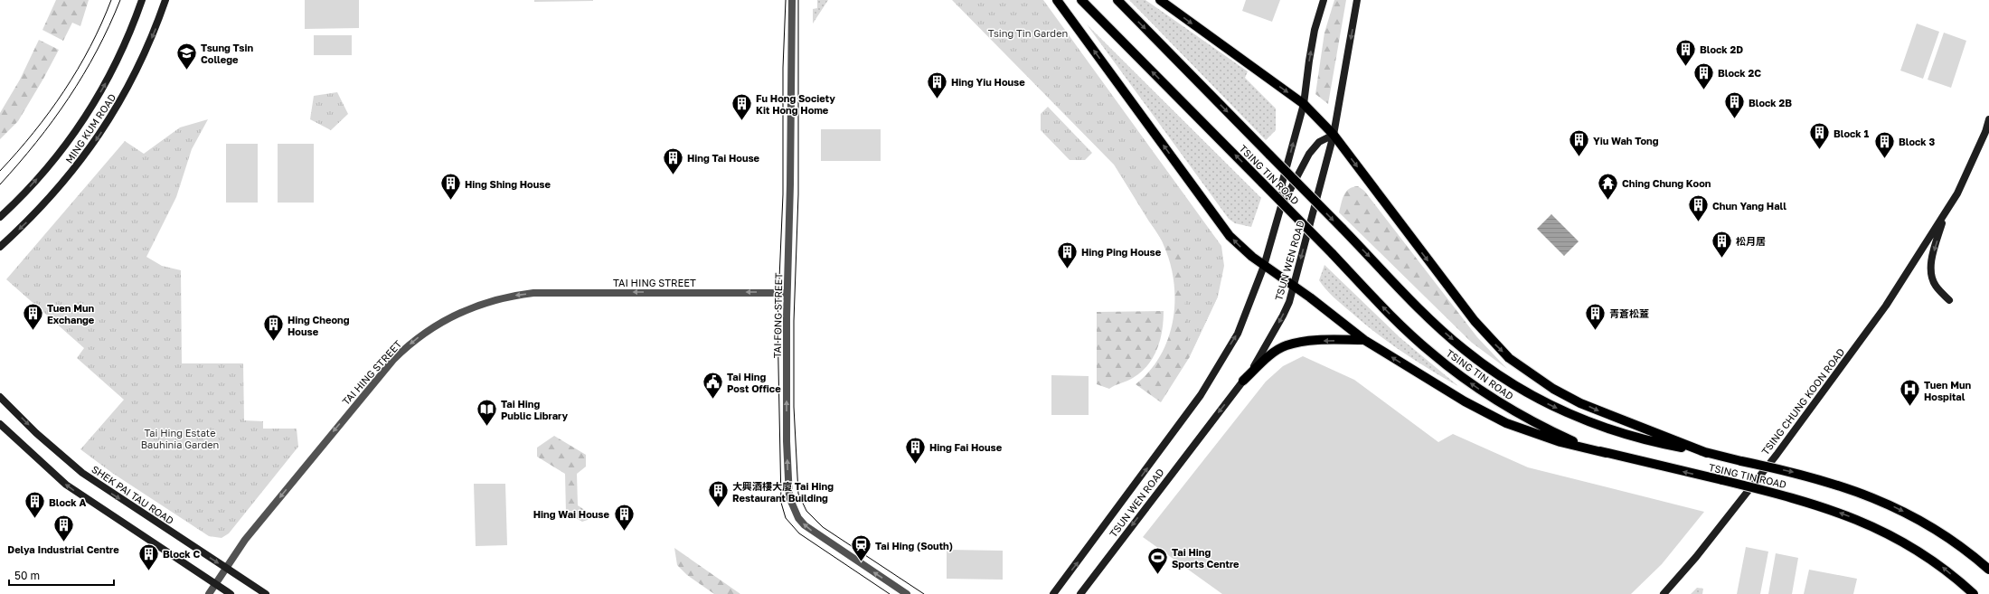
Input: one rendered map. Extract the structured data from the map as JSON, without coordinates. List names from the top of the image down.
{
  "streets": {
    "main road": [
      "MING KUM ROAD",
      "TSING TIN ROAD",
      "TSUN WEN ROAD",
      "TSING CHUNG KOON ROAD",
      "SHEK PAI TAU ROAD"
    ],
    "street": ["TAI HING STREET", "TAI FONG STREET"]
  },
  "crossings": [
    ["TAI HING STREET", "TAI FONG STREET"],
    ["TAI HING STREET", "SHEK PAI TAU ROAD"]
  ],
  "one_way": ["TAI HING STREET", "TAI FONG STREET"],
  "parks": ["Tsing Tin Garden", "Tai Hing Estate Bauhinia Garden"],
  "places": {
    "building": [
      "Block 2D",
      "Block 2C",
      "Hing Yiu House",
      "Block 2B",
      "Fu Hong Society Kit Hong Home",
      "Block 1",
      "Yiu Wah Tong",
      "Block 3",
      "Hing Tai House",
      "Hing Shing House",
      "Chun Yang Hall",
      "松月居",
      "Hing Ping House",
      "Tuen Mun Exchange",
      "青蒼松蓋",
      "Hing Cheong House",
      "Hing Fai House",
      "大興酒樓大廈 Tai Hing Restaurant Building",
      "Block A",
      "Hing Wai House",
      "Delya Industrial Centre",
      "Block C"
    ],
    "school or university": ["Tsung Tsin College"],
    "temple": ["Ching Chung Koon"],
    "public building": ["Tai Hing Post Office"],
    "hospital": ["Tuen Mun Hospital"],
    "library": ["Tai Hing Public Library"],
    "station": ["Tai Hing (South)"],
    "sports": ["Tai Hing Sports Centre"]
  },
  "scale_bar": "50 m"
}
